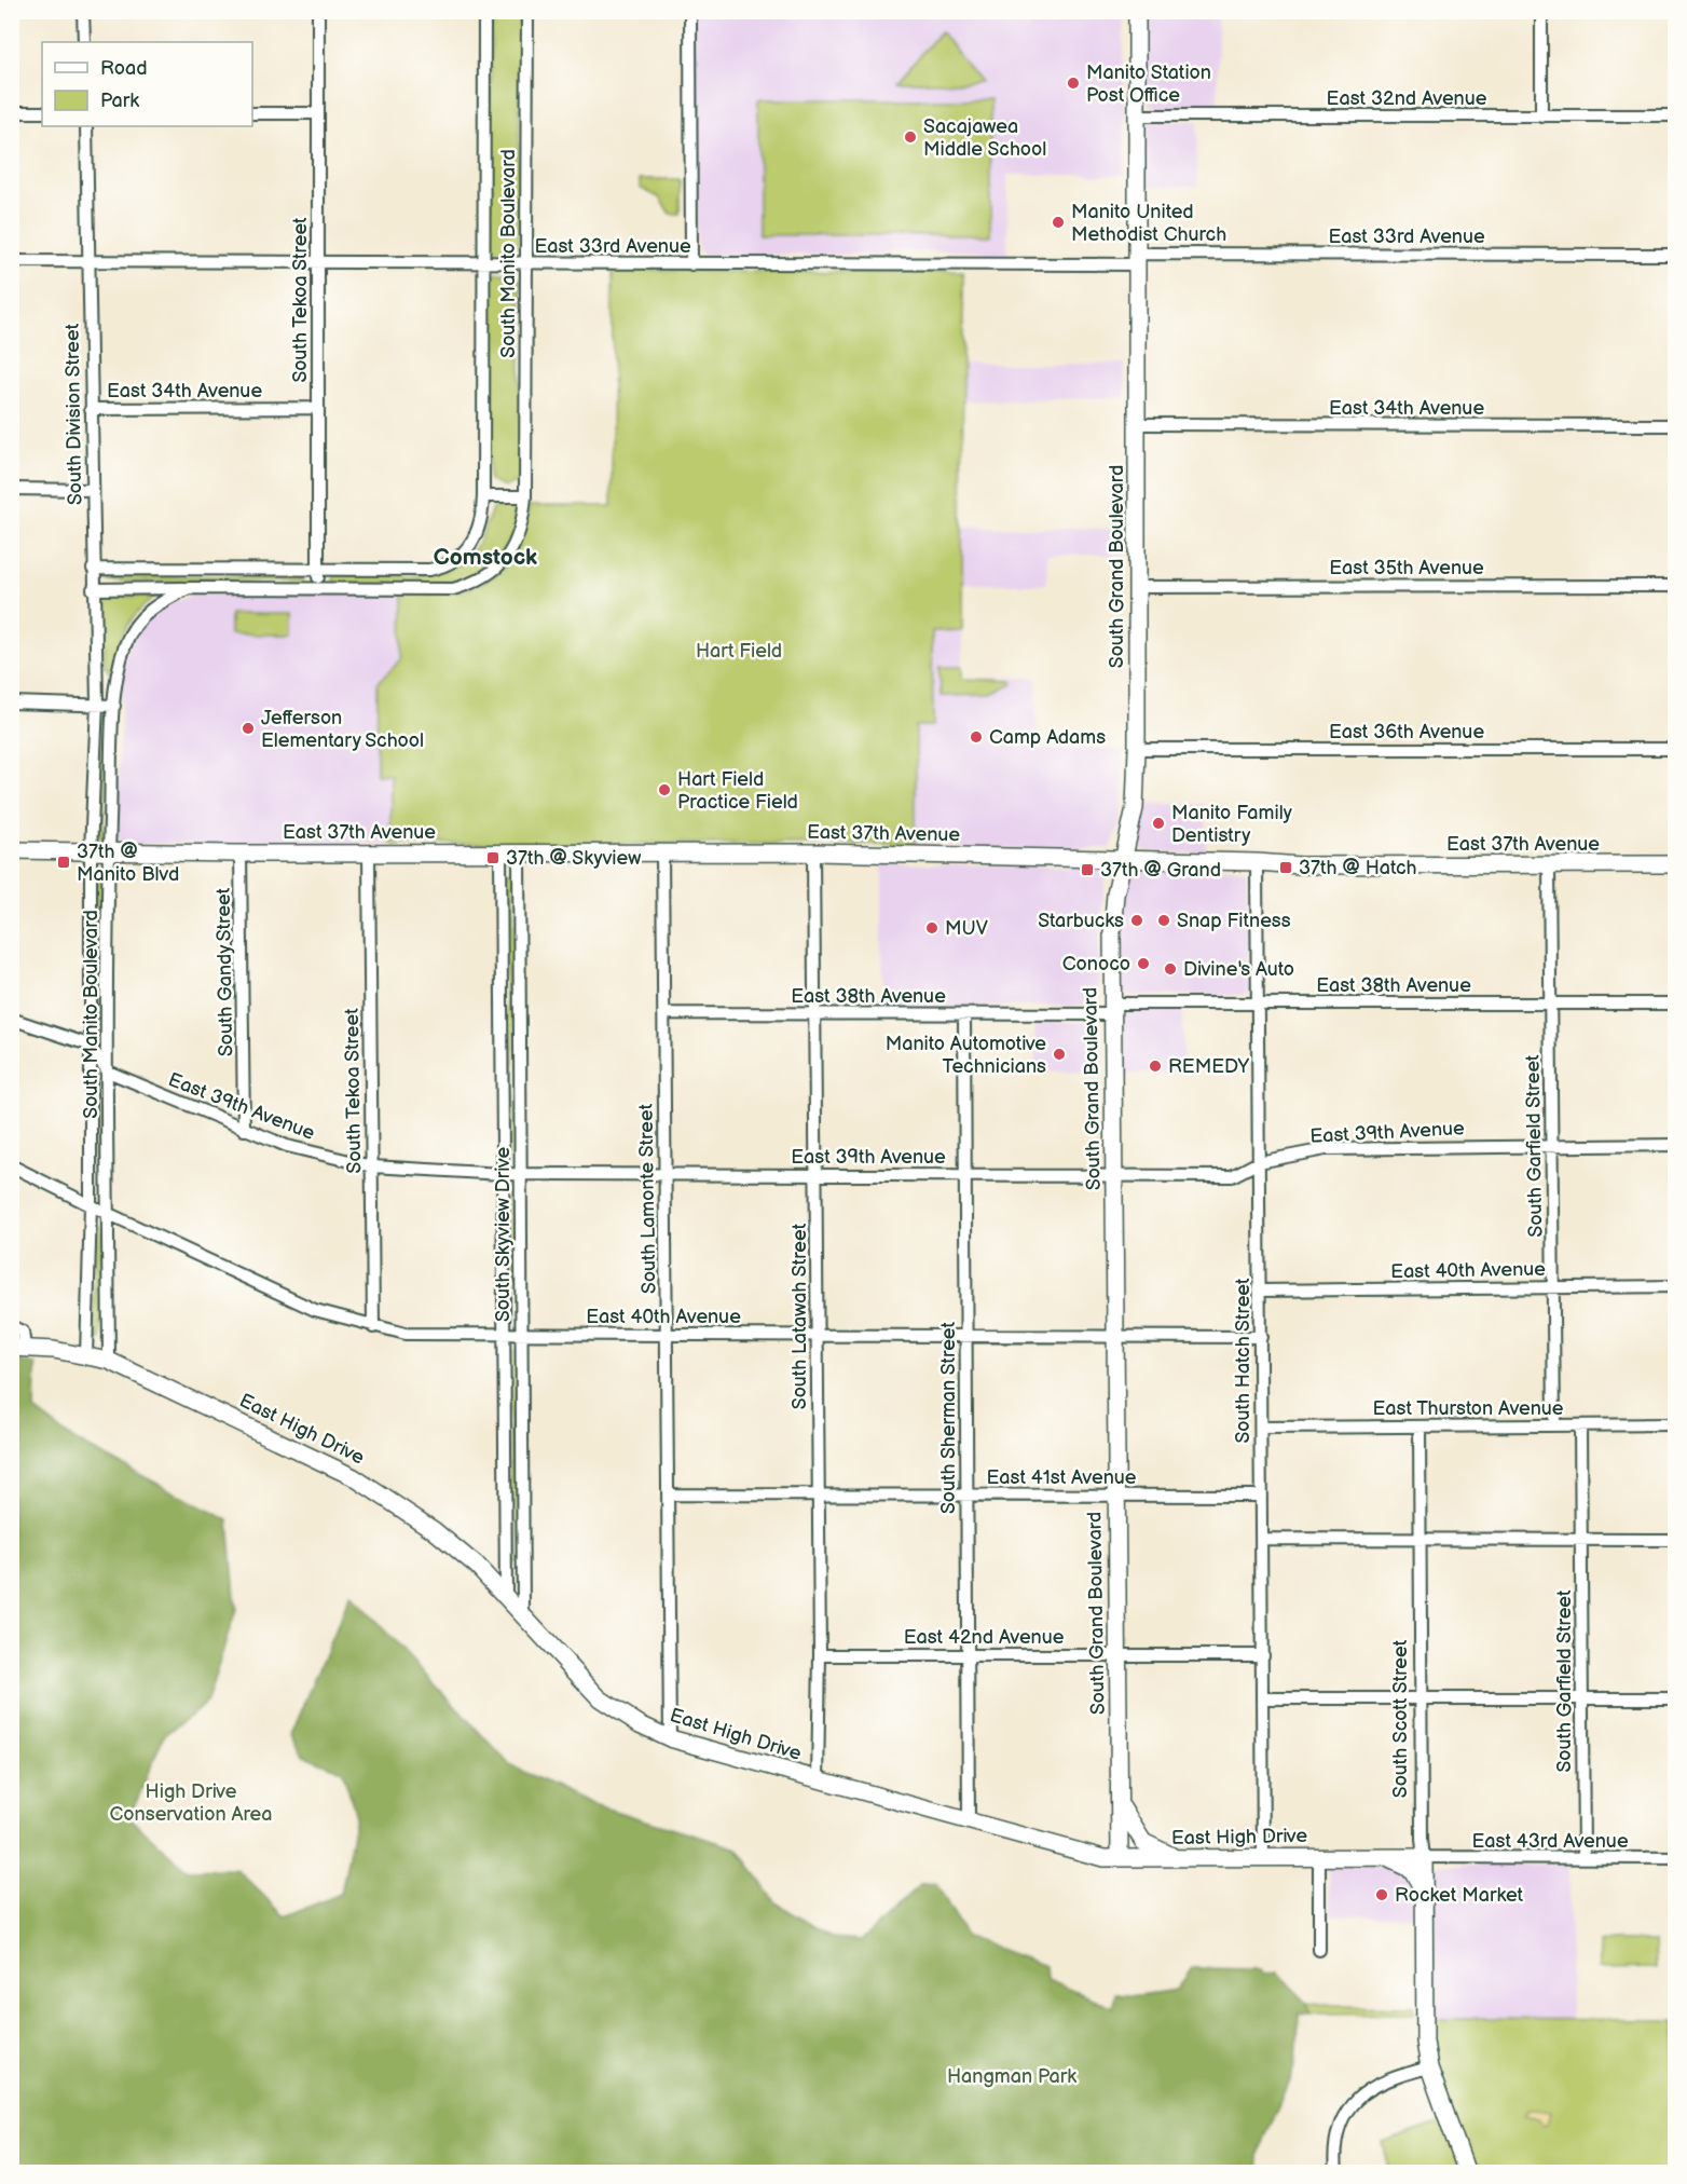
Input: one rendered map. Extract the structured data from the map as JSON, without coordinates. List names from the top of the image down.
{
  "streets": {
    "main road": [
      "South Grand Boulevard",
      "East 37th Avenue",
      "East High Drive",
      "South Scott Street"
    ],
    "street": [
      "East 32nd Avenue",
      "East 33rd Avenue",
      "South Manito Boulevard",
      "South Tekoa Street",
      "East 34th Avenue",
      "South Division Street",
      "East 35th Avenue",
      "East 36th Avenue",
      "South Gandy Street",
      "East 38th Avenue",
      "East 39th Avenue",
      "South Garfield Street",
      "South Lamonte Street",
      "South Skyview Drive",
      "East 40th Avenue",
      "South Latawah Street",
      "South Hatch Street",
      "East Thurston Avenue",
      "South Sherman Street",
      "East 41st Avenue",
      "East 42nd Avenue",
      "East 43rd Avenue"
    ]
  },
  "crossings": [
    ["East 32nd Avenue", "South Grand Boulevard"],
    ["East 33rd Avenue", "South Manito Boulevard"],
    ["East 33rd Avenue", "South Tekoa Street"],
    ["East 33rd Avenue", "South Division Street"],
    ["East 33rd Avenue", "South Grand Boulevard"],
    ["South Manito Boulevard", "South Tekoa Street"],
    ["South Manito Boulevard", "South Division Street"],
    ["South Manito Boulevard", "East 37th Avenue"],
    ["South Manito Boulevard", "East 39th Avenue"],
    ["South Manito Boulevard", "East 40th Avenue"],
    ["South Manito Boulevard", "East High Drive"],
    ["South Tekoa Street", "East 34th Avenue"],
    ["South Tekoa Street", "East 37th Avenue"],
    ["South Tekoa Street", "East 39th Avenue"],
    ["South Tekoa Street", "East 40th Avenue"],
    ["East 34th Avenue", "South Division Street"],
    ["East 34th Avenue", "South Grand Boulevard"],
    ["South Grand Boulevard", "East 35th Avenue"],
    ["South Grand Boulevard", "East 36th Avenue"],
    ["South Grand Boulevard", "East 37th Avenue"],
    ["South Grand Boulevard", "East 38th Avenue"],
    ["South Grand Boulevard", "East 39th Avenue"],
    ["South Grand Boulevard", "East 40th Avenue"],
    ["South Grand Boulevard", "East High Drive"],
    ["South Grand Boulevard", "East 41st Avenue"],
    ["South Grand Boulevard", "East 42nd Avenue"],
    ["East 37th Avenue", "South Gandy Street"],
    ["East 37th Avenue", "South Garfield Street"],
    ["East 37th Avenue", "South Lamonte Street"],
    ["East 37th Avenue", "South Skyview Drive"],
    ["East 37th Avenue", "South Latawah Street"],
    ["East 37th Avenue", "South Hatch Street"],
    ["South Gandy Street", "East 39th Avenue"],
    ["East 38th Avenue", "South Garfield Street"],
    ["East 38th Avenue", "South Lamonte Street"],
    ["East 38th Avenue", "South Latawah Street"],
    ["East 38th Avenue", "South Hatch Street"],
    ["East 38th Avenue", "South Sherman Street"],
    ["East 39th Avenue", "South Garfield Street"],
    ["East 39th Avenue", "South Lamonte Street"],
    ["East 39th Avenue", "South Skyview Drive"],
    ["East 39th Avenue", "South Latawah Street"],
    ["East 39th Avenue", "South Hatch Street"],
    ["East 39th Avenue", "South Sherman Street"],
    ["South Garfield Street", "East 40th Avenue"],
    ["South Garfield Street", "East Thurston Avenue"],
    ["South Garfield Street", "East 43rd Avenue"],
    ["South Lamonte Street", "East 40th Avenue"],
    ["South Lamonte Street", "East High Drive"],
    ["South Lamonte Street", "East 41st Avenue"],
    ["South Skyview Drive", "East 40th Avenue"],
    ["South Skyview Drive", "East High Drive"],
    ["East 40th Avenue", "South Latawah Street"],
    ["East 40th Avenue", "South Hatch Street"],
    ["East 40th Avenue", "South Sherman Street"],
    ["South Latawah Street", "East High Drive"],
    ["South Latawah Street", "East 41st Avenue"],
    ["South Latawah Street", "East 42nd Avenue"],
    ["South Hatch Street", "East Thurston Avenue"],
    ["South Hatch Street", "East High Drive"],
    ["South Hatch Street", "East 41st Avenue"],
    ["South Hatch Street", "East 42nd Avenue"],
    ["East Thurston Avenue", "South Scott Street"],
    ["South Sherman Street", "East High Drive"],
    ["South Sherman Street", "East 41st Avenue"],
    ["South Sherman Street", "East 42nd Avenue"],
    ["East High Drive", "South Scott Street"],
    ["East High Drive", "East 43rd Avenue"],
    ["South Scott Street", "East 43rd Avenue"]
  ],
  "districts": ["Comstock"],
  "parks": ["Hart Field", "High Drive Conservation Area", "Hangman Park"],
  "places": {
    "other": [
      "Manito Station Post Office",
      "Sacajawea Middle School",
      "Manito United Methodist Church",
      "Jefferson Elementary School",
      "Camp Adams",
      "Hart Field Practice Field",
      "Manito Family Dentistry",
      "Starbucks",
      "Snap Fitness",
      "MUV",
      "Conoco",
      "Divine's Auto",
      "Manito Automotive Technicians",
      "REMEDY",
      "Rocket Market"
    ],
    "transit": [
      "37th @ Skyview",
      "37th @ Manito Blvd",
      "37th @ Hatch",
      "37th @ Grand"
    ]
  },
  "legend": ["Road", "Park"]
}
